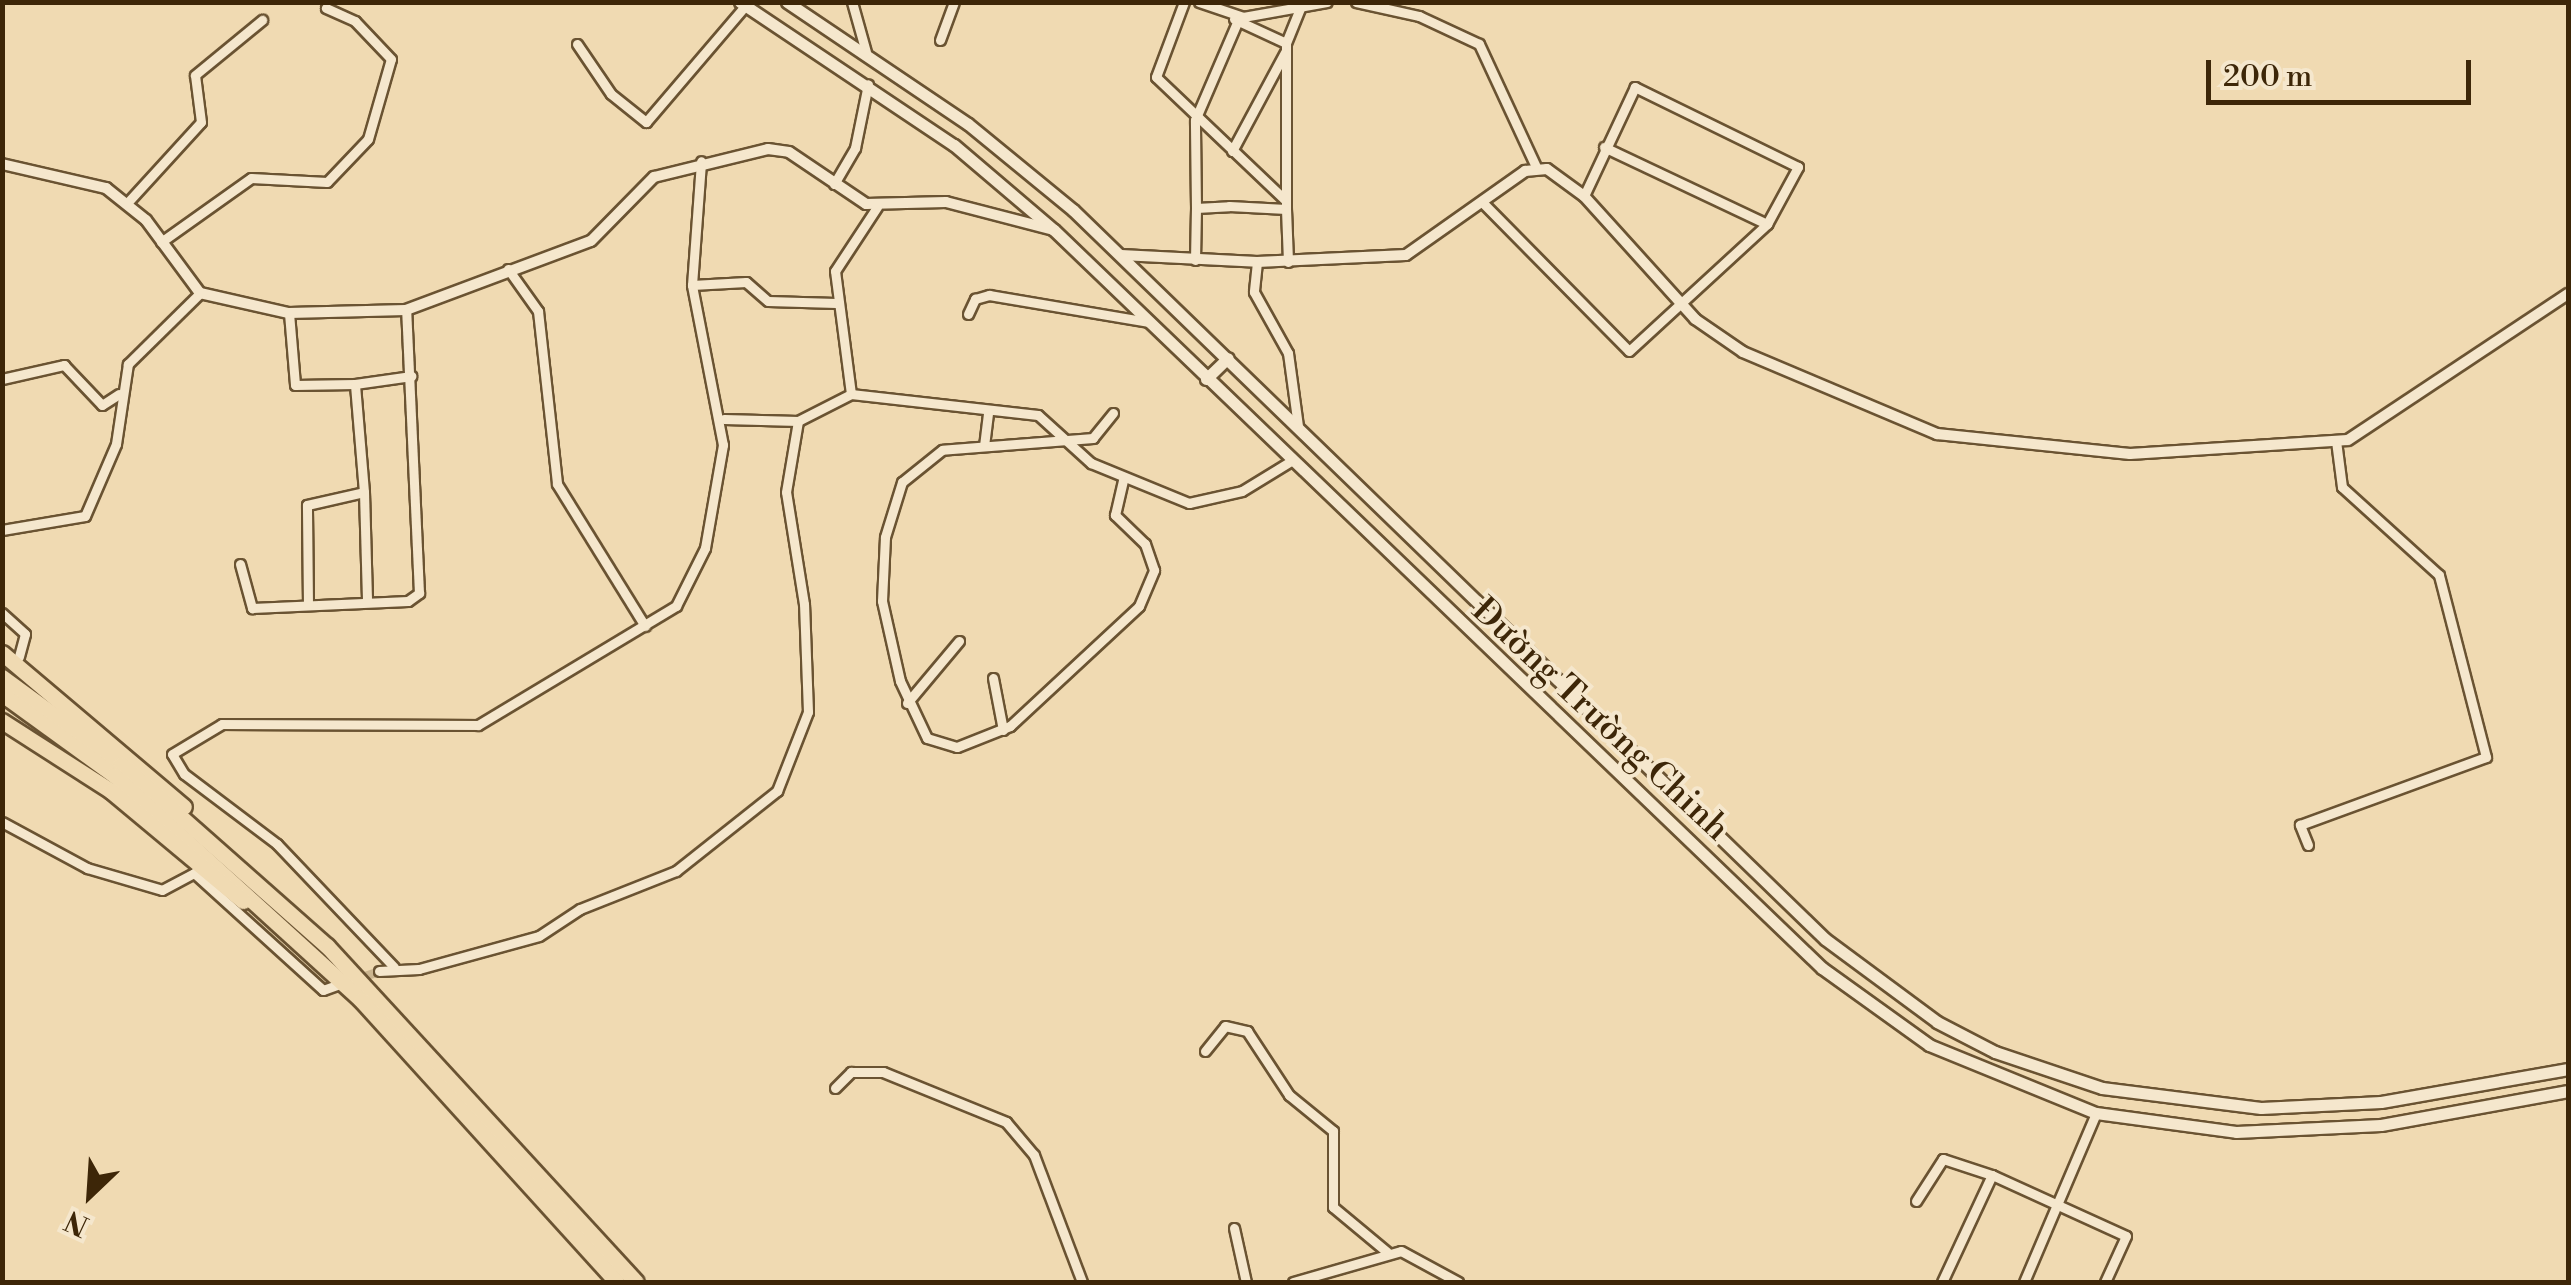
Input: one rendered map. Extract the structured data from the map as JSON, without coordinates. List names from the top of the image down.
{
  "streets": {
    "main road": ["Đường Trường Chinh"]
  },
  "scale_bar": "200 m",
  "north": "bottom left"
}
